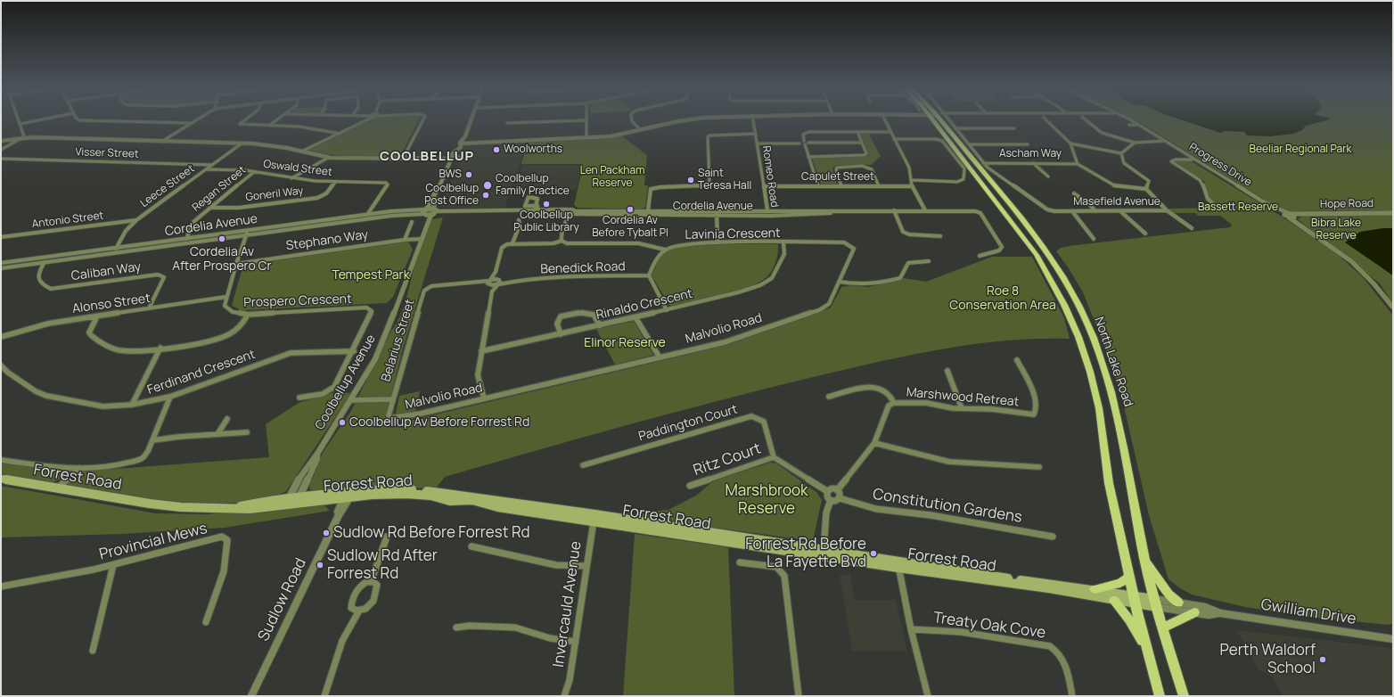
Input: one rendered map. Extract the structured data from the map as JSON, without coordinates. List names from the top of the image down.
{
  "streets": {
    "main road": ["North Lake Road", "Forrest Road"],
    "street": [
      "Visser Street",
      "Ascham Way",
      "Progress Drive",
      "Oswald Street",
      "Romeo Road",
      "Capulet Street",
      "Leece Street",
      "Regan Street",
      "Goneril Way",
      "Masefield Avenue",
      "Hope Road",
      "Cordelia Avenue",
      "Antonio Street",
      "Lavinia Crescent",
      "Stephano Way",
      "Benedick Road",
      "Caliban Way",
      "Prospero Crescent",
      "Alonso Street",
      "Rinaldo Crescent",
      "Malvolio Road",
      "Belarius Street",
      "Ferdinand Crescent",
      "Coolbellup Avenue",
      "Marshwood Retreat",
      "Paddington Court",
      "Ritz Court",
      "Constitution Gardens",
      "Provincial Mews",
      "Sudlow Road",
      "Invercauld Avenue",
      "Gwilliam Drive",
      "Treaty Oak Cove"
    ]
  },
  "crossings": [
    ["Visser Street", "Leece Street"],
    ["Ascham Way", "Masefield Avenue"],
    ["Progress Drive", "Hope Road"],
    ["Oswald Street", "Leece Street"],
    ["Oswald Street", "Regan Street"],
    ["Oswald Street", "Goneril Way"],
    ["Oswald Street", "Cordelia Avenue"],
    ["Romeo Road", "Capulet Street"],
    ["Romeo Road", "Cordelia Avenue"],
    ["Leece Street", "Cordelia Avenue"],
    ["Leece Street", "Antonio Street"],
    ["Regan Street", "Goneril Way"],
    ["Regan Street", "Cordelia Avenue"],
    ["Cordelia Avenue", "Caliban Way"],
    ["Cordelia Avenue", "Prospero Crescent"],
    ["Cordelia Avenue", "Coolbellup Avenue"],
    ["Lavinia Crescent", "Rinaldo Crescent"],
    ["Lavinia Crescent", "Malvolio Road"],
    ["Stephano Way", "Prospero Crescent"],
    ["Stephano Way", "Coolbellup Avenue"],
    ["Benedick Road", "Belarius Street"],
    ["Caliban Way", "Alonso Street"],
    ["Prospero Crescent", "Alonso Street"],
    ["Prospero Crescent", "Ferdinand Crescent"],
    ["Malvolio Road", "Belarius Street"],
    ["Belarius Street", "Coolbellup Avenue"],
    ["North Lake Road", "Forrest Road"],
    ["North Lake Road", "Gwilliam Drive"],
    ["Coolbellup Avenue", "Forrest Road"],
    ["Marshwood Retreat", "Constitution Gardens"],
    ["Paddington Court", "Ritz Court"],
    ["Forrest Road", "Sudlow Road"],
    ["Forrest Road", "Invercauld Avenue"],
    ["Forrest Road", "Gwilliam Drive"]
  ],
  "districts": ["COOLBELLUP"],
  "parks": [
    "Beeliar Regional Park",
    "Len Packham Reserve",
    "Bassett Reserve",
    "Bibra Lake Reserve",
    "Tempest Park",
    "Roe 8 Conservation Area",
    "Elinor Reserve",
    "Marshbrook Reserve"
  ],
  "places": [
    "Woolworths",
    "BWS",
    "Saint Teresa Hall",
    "Coolbellup Family Practice",
    "Coolbellup Post Office",
    "Coolbellup Public Library",
    "Cordelia Av Before Tybalt Pl",
    "Cordelia Av After Prospero Cr",
    "Coolbellup Av Before Forrest Rd",
    "Sudlow Rd Before Forrest Rd",
    "Forrest Rd Before La Fayette Bvd",
    "Sudlow Rd After Forrest Rd",
    "Perth Waldorf School"
  ]
}
